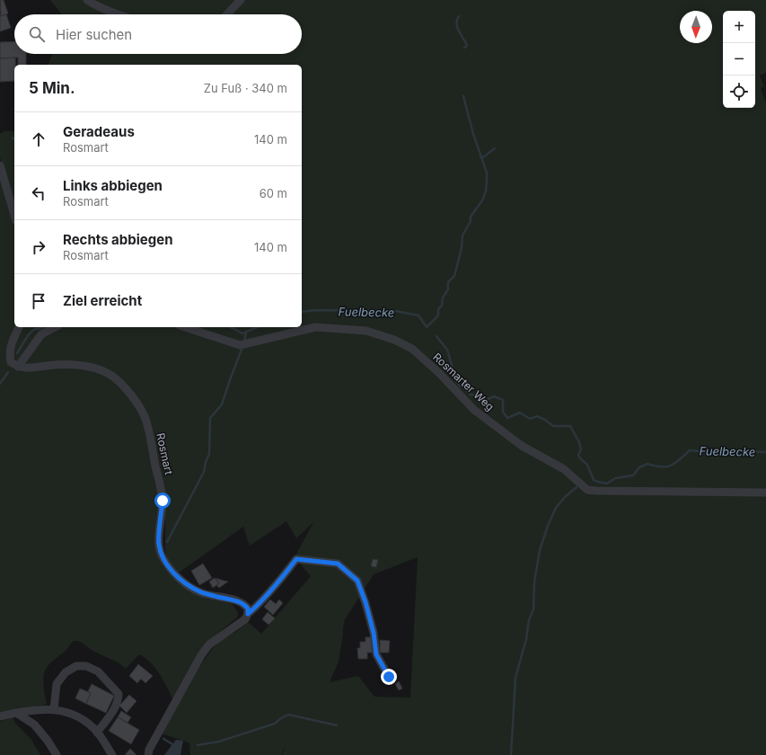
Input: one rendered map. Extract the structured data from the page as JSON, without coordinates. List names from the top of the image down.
{
  "streets": {
    "street": ["Rosmarter Weg", "Rosmart"]
  },
  "water": ["Fuelbecke"],
  "north": "bottom",
  "page": {
    "map_buttons": ["+", "−"],
    "search": "Hier suchen",
    "heading": ["5 Min.", "Zu Fuß · 340 m"],
    "list": [
      ["Geradeaus", "Rosmart", "140 m"],
      ["Links abbiegen", "Rosmart", "60 m"],
      ["Rechts abbiegen", "Rosmart", "140 m"],
      "Ziel erreicht"
    ]
  }
}
